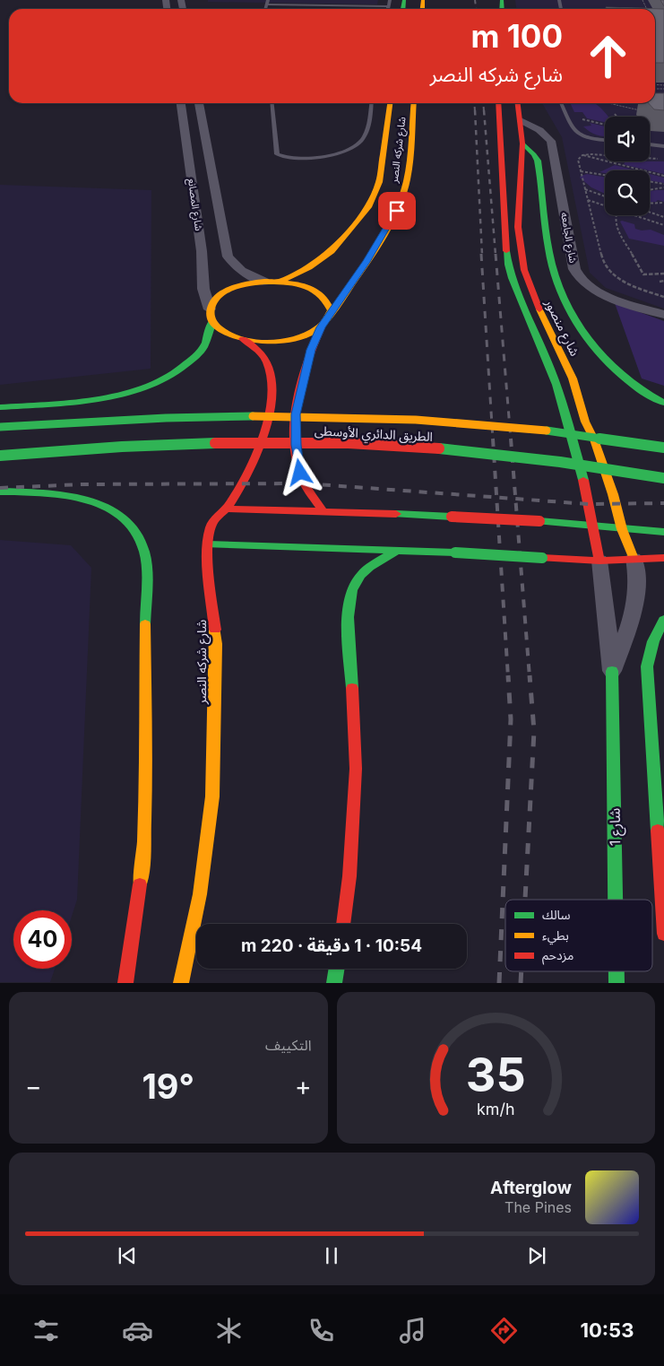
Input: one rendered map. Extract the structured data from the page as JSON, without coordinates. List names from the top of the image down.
{
  "streets": {
    "main road": [
      "شارع شركه النصر",
      "شارع منصور",
      "الطريق الدائري الأوسطى",
      "شارع 1"
    ],
    "street": ["شارع المصانع", "شارع الجامعه"]
  },
  "crossings": [
    ["شارع الجامعه", "شارع منصور"],
    ["شارع منصور", "شارع 1"]
  ],
  "legend": ["سالك", "بطيء", "مزدحم"],
  "page": {
    "turn": ["100 m", "شارع شركه النصر"],
    "limit": "40",
    "trip": "10:54 · 1 دقيقة · 220 m",
    "tile": "التكييف",
    "heat": ["−", "19°", "+"],
    "song": ["Afterglow", "The Pines"],
    "tabs": "10:53",
    "gauge": ["35", "km/h"]
  }
}
